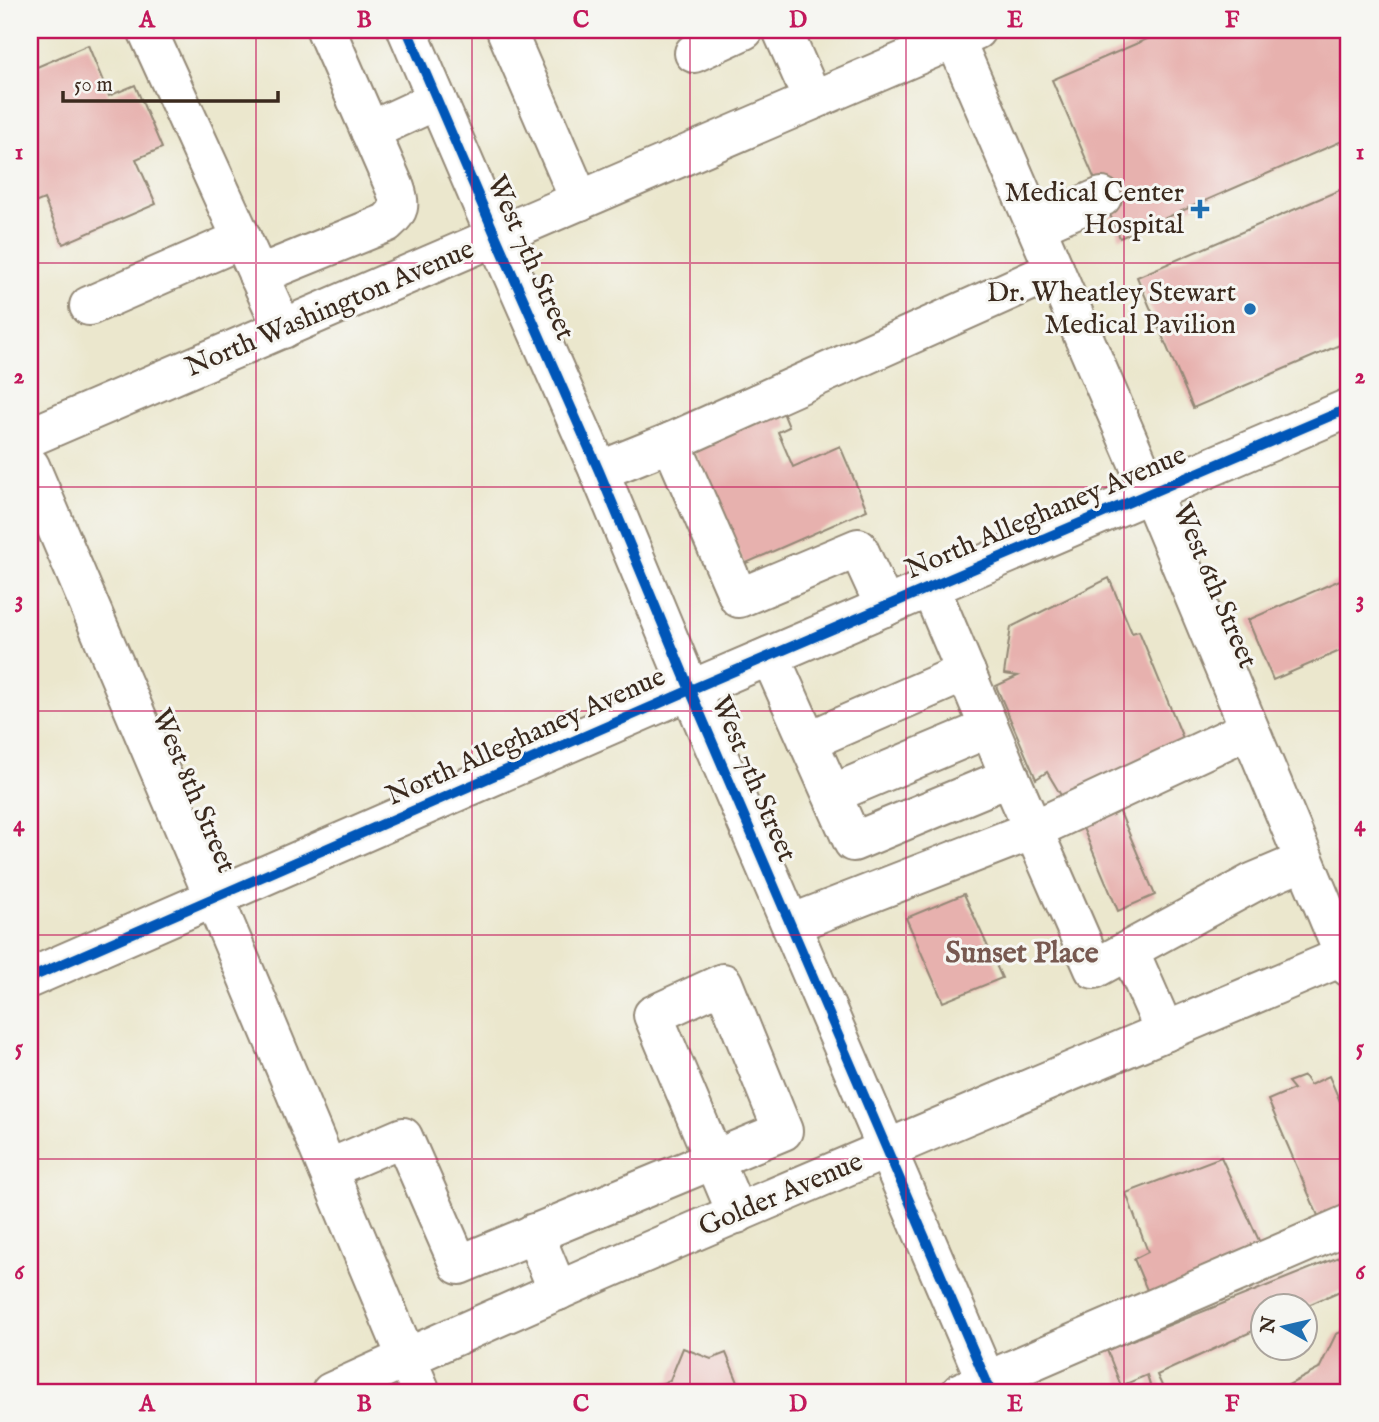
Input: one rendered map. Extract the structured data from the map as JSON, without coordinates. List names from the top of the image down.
{
  "streets": {
    "street": [
      "West 7th Street",
      "North Washington Avenue",
      "North Alleghaney Avenue",
      "West 6th Street",
      "West 8th Street",
      "Golder Avenue"
    ]
  },
  "crossings": [
    ["West 7th Street", "North Washington Avenue"],
    ["West 7th Street", "North Alleghaney Avenue"],
    ["West 7th Street", "Golder Avenue"],
    ["North Washington Avenue", "West 6th Street"],
    ["North Alleghaney Avenue", "West 6th Street"],
    ["North Alleghaney Avenue", "West 8th Street"],
    ["West 6th Street", "Golder Avenue"],
    ["West 8th Street", "Golder Avenue"]
  ],
  "districts": ["Sunset Place"],
  "places": {
    "health": ["Medical Center Hospital"],
    "other": ["Dr. Wheatley Stewart Medical Pavilion"]
  },
  "scale_bar": "50 m",
  "north": "left",
  "grid": {
    "columns": [
      "A",
      "B",
      "C",
      "D",
      "E",
      "F"
    ],
    "rows": [
      "1",
      "2",
      "3",
      "4",
      "5",
      "6"
    ]
  }
}
